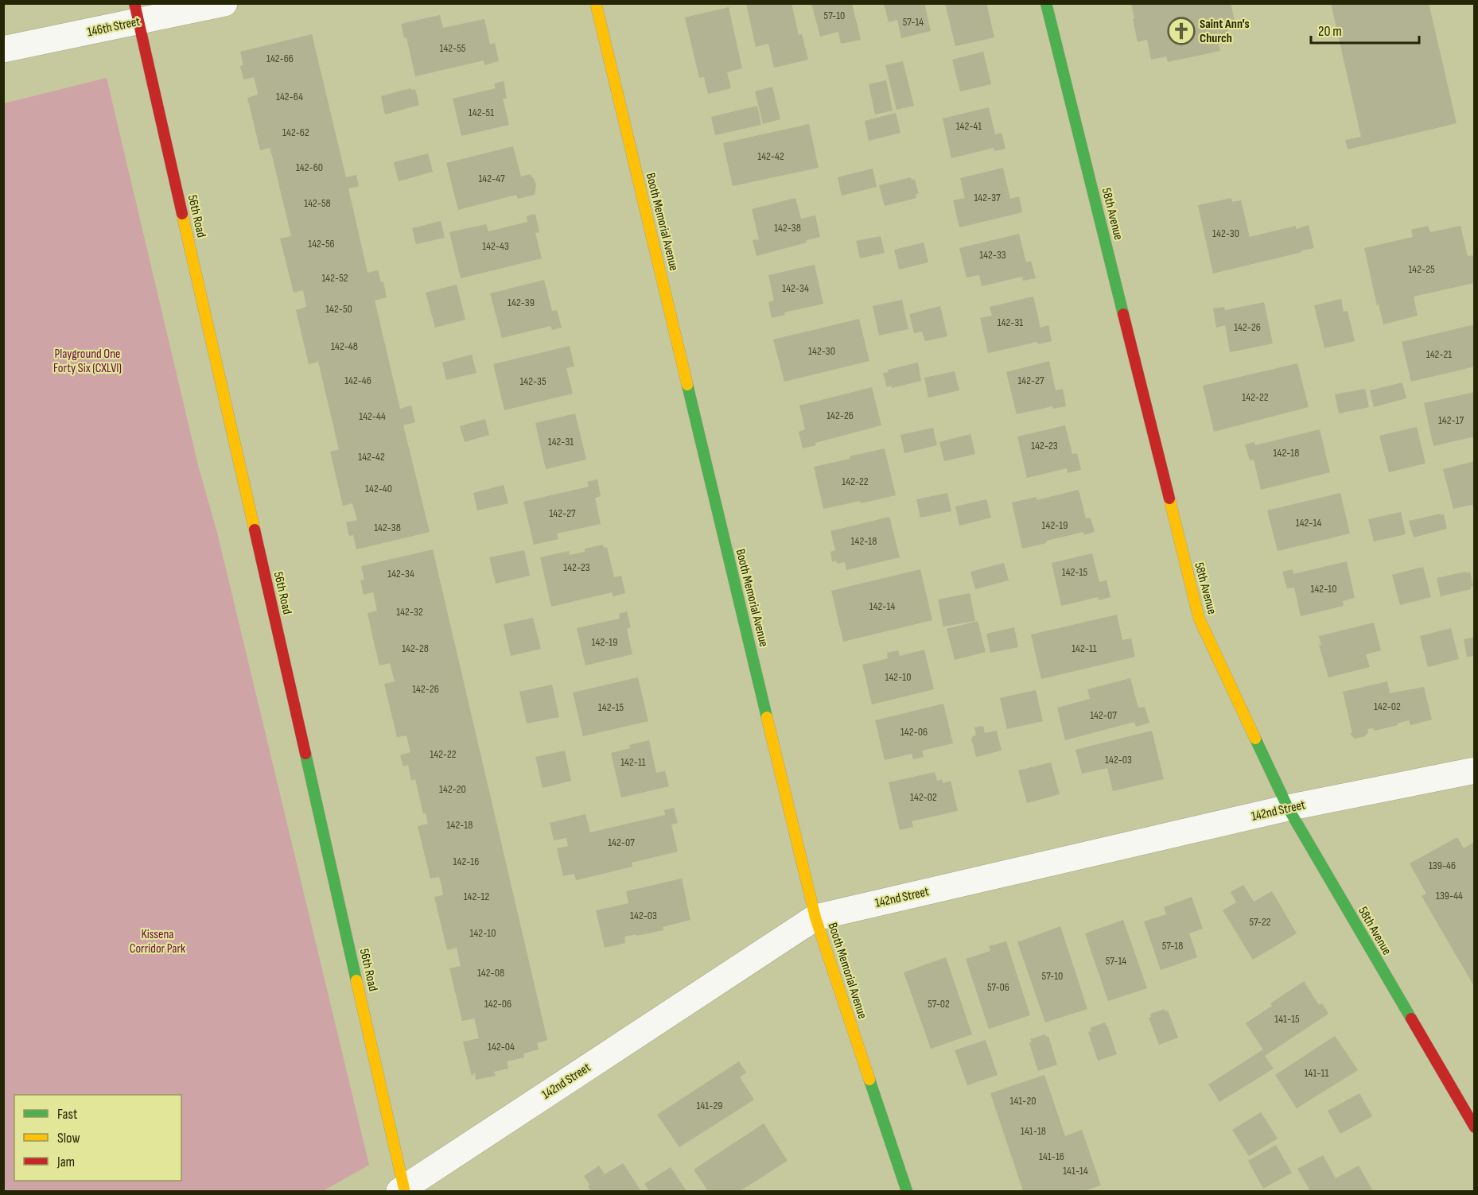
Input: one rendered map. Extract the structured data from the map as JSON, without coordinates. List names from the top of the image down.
{
  "streets": {
    "street": [
      "146th Street",
      "58th Avenue",
      "56th Road",
      "Booth Memorial Avenue",
      "142nd Street"
    ]
  },
  "crossings": [
    ["146th Street", "56th Road"],
    ["58th Avenue", "142nd Street"],
    ["56th Road", "142nd Street"],
    ["Booth Memorial Avenue", "142nd Street"]
  ],
  "parks": ["Playground One Forty Six (CXLVI)", "Kissena Corridor Park"],
  "places": {
    "church": ["Saint Ann's Church"]
  },
  "house_numbers": [
    "57-10",
    "57-14",
    "142-55",
    "142-66",
    "142-64",
    "142-51",
    "142-41",
    "142-62",
    "142-42",
    "142-60",
    "142-47",
    "142-37",
    "142-58",
    "142-38",
    "142-30",
    "142-56",
    "142-43",
    "142-33",
    "142-25",
    "142-52",
    "142-34",
    "142-39",
    "142-50",
    "142-31",
    "142-26",
    "142-48",
    "142-30",
    "142-21",
    "142-46",
    "142-27",
    "142-35",
    "142-22",
    "142-26",
    "142-44",
    "142-17",
    "142-31",
    "142-23",
    "142-18",
    "142-42",
    "142-22",
    "142-40",
    "142-27",
    "142-14",
    "142-19",
    "142-38",
    "142-18",
    "142-23",
    "142-15",
    "142-34",
    "142-10",
    "142-14",
    "142-32",
    "142-19",
    "142-28",
    "142-11",
    "142-10",
    "142-26",
    "142-02",
    "142-15",
    "142-07",
    "142-06",
    "142-22",
    "142-03",
    "142-11",
    "142-20",
    "142-02",
    "142-18",
    "142-07",
    "142-16",
    "139-46",
    "139-44",
    "142-12",
    "142-03",
    "57-22",
    "142-10",
    "57-18",
    "57-14",
    "142-08",
    "57-10",
    "57-06",
    "142-06",
    "57-02",
    "141-15",
    "142-04",
    "141-11",
    "141-20",
    "141-29",
    "141-18",
    "141-16",
    "141-14"
  ],
  "legend": ["Fast", "Slow", "Jam"],
  "scale_bar": "20 m"
}
